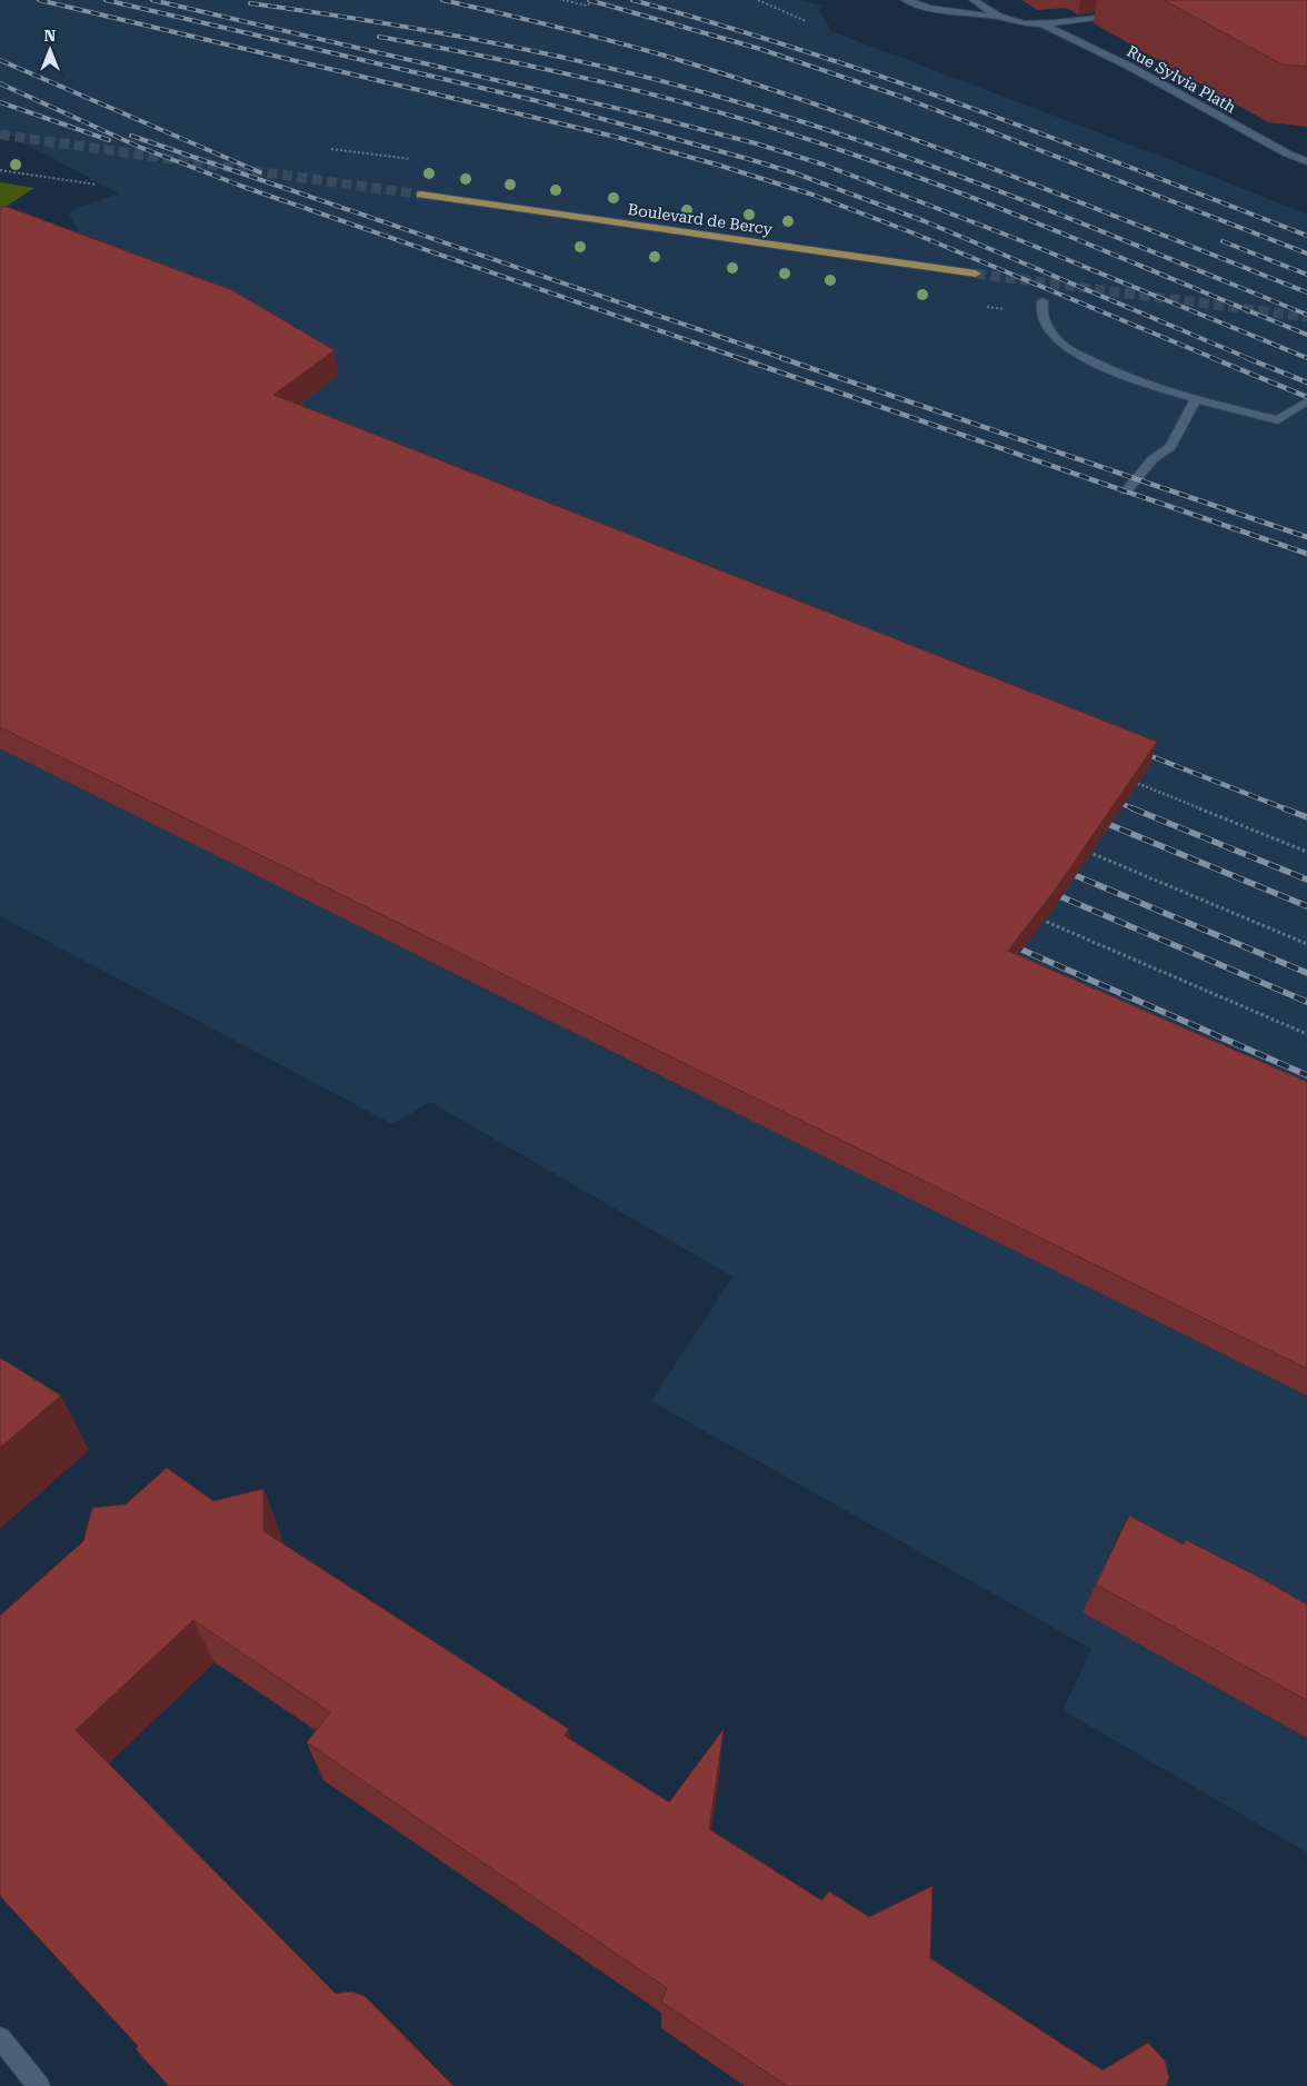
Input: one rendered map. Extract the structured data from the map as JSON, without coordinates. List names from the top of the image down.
{
  "streets": {
    "main road": ["Boulevard de Bercy"],
    "street": ["Rue Sylvia Plath"]
  },
  "north": "top"
}
